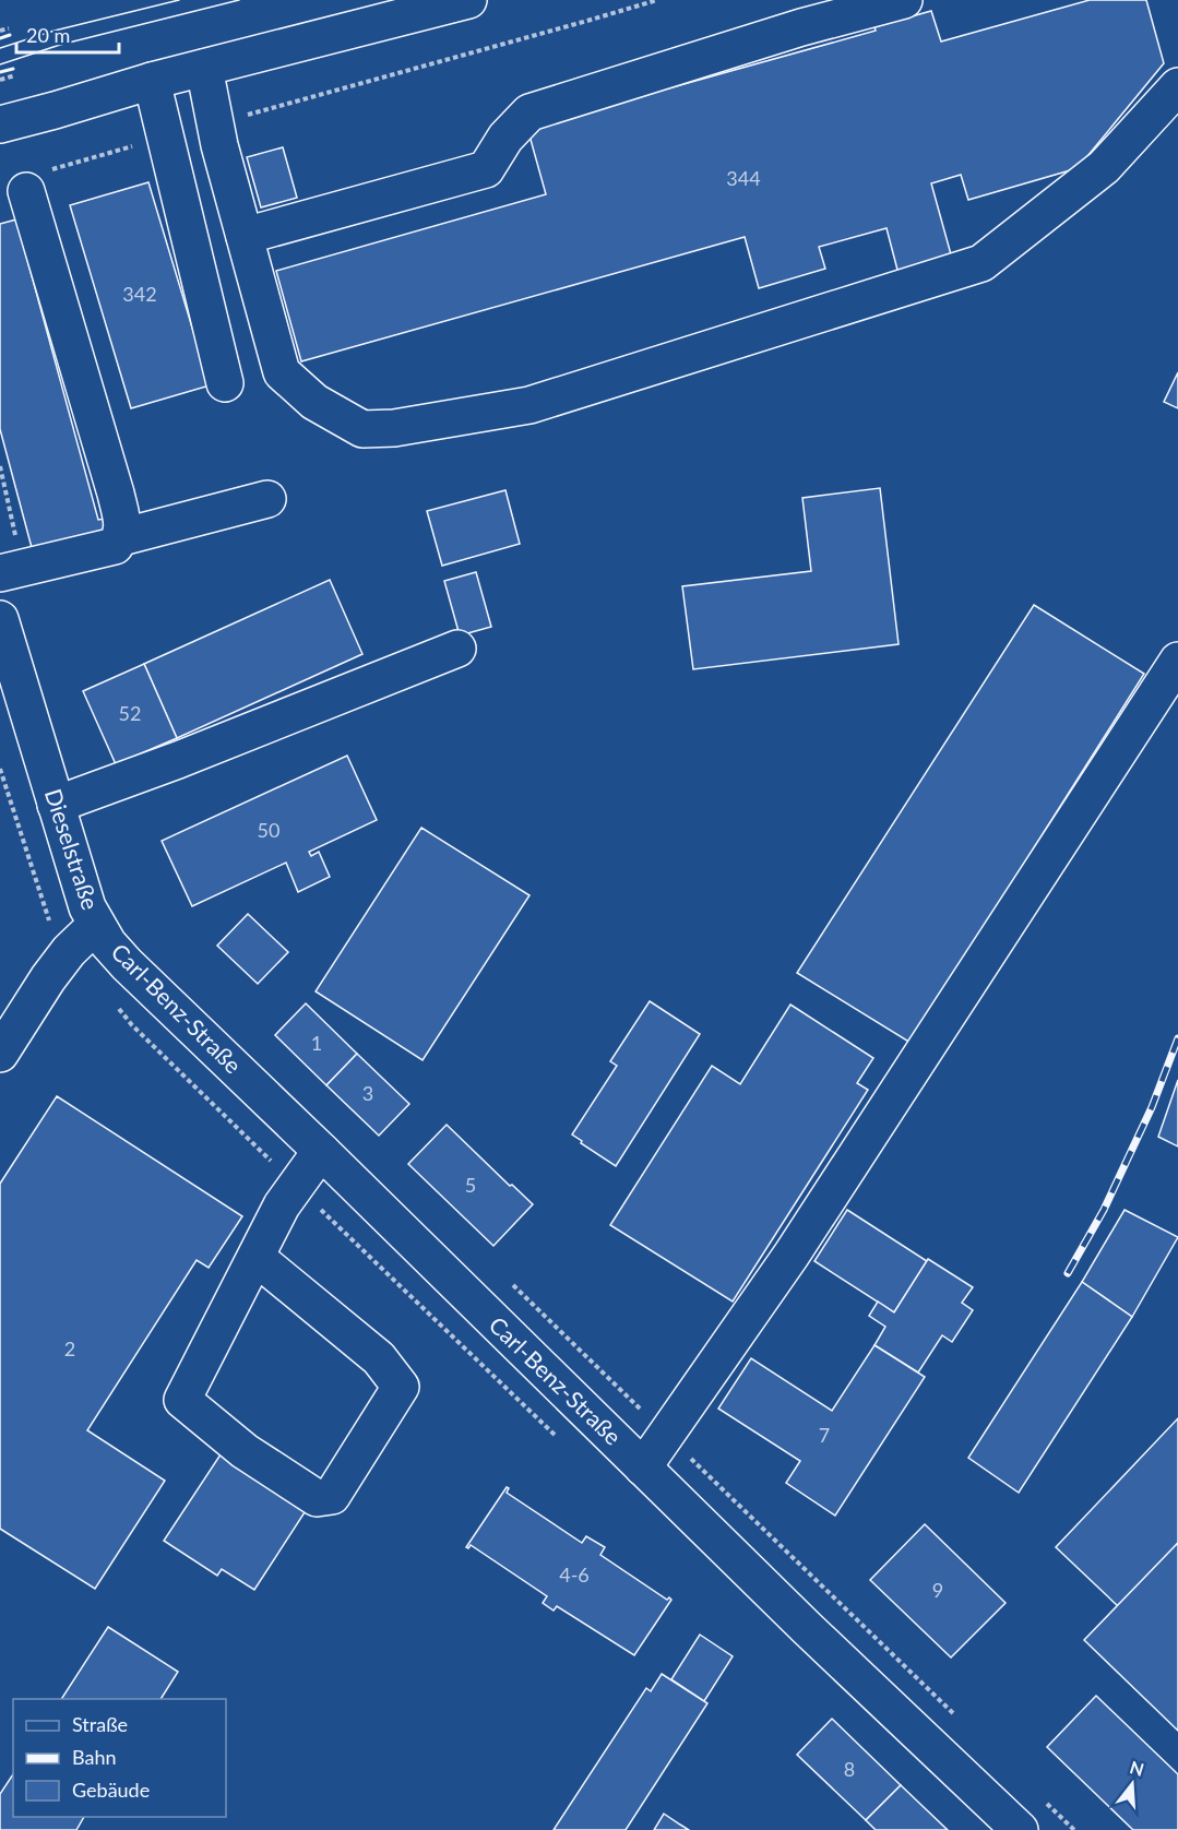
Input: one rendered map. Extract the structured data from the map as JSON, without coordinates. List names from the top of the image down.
{
  "streets": {
    "main road": ["Dieselstraße", "Carl-Benz-Straße"]
  },
  "crossings": [
    ["Dieselstraße", "Carl-Benz-Straße"]
  ],
  "house_numbers": [
    "344",
    "342",
    "52",
    "50",
    "1",
    "3",
    "5",
    "2",
    "7",
    "4-6",
    "9",
    "8"
  ],
  "legend": ["Straße", "Bahn", "Gebäude"],
  "scale_bar": "20 m",
  "north": "top"
}
